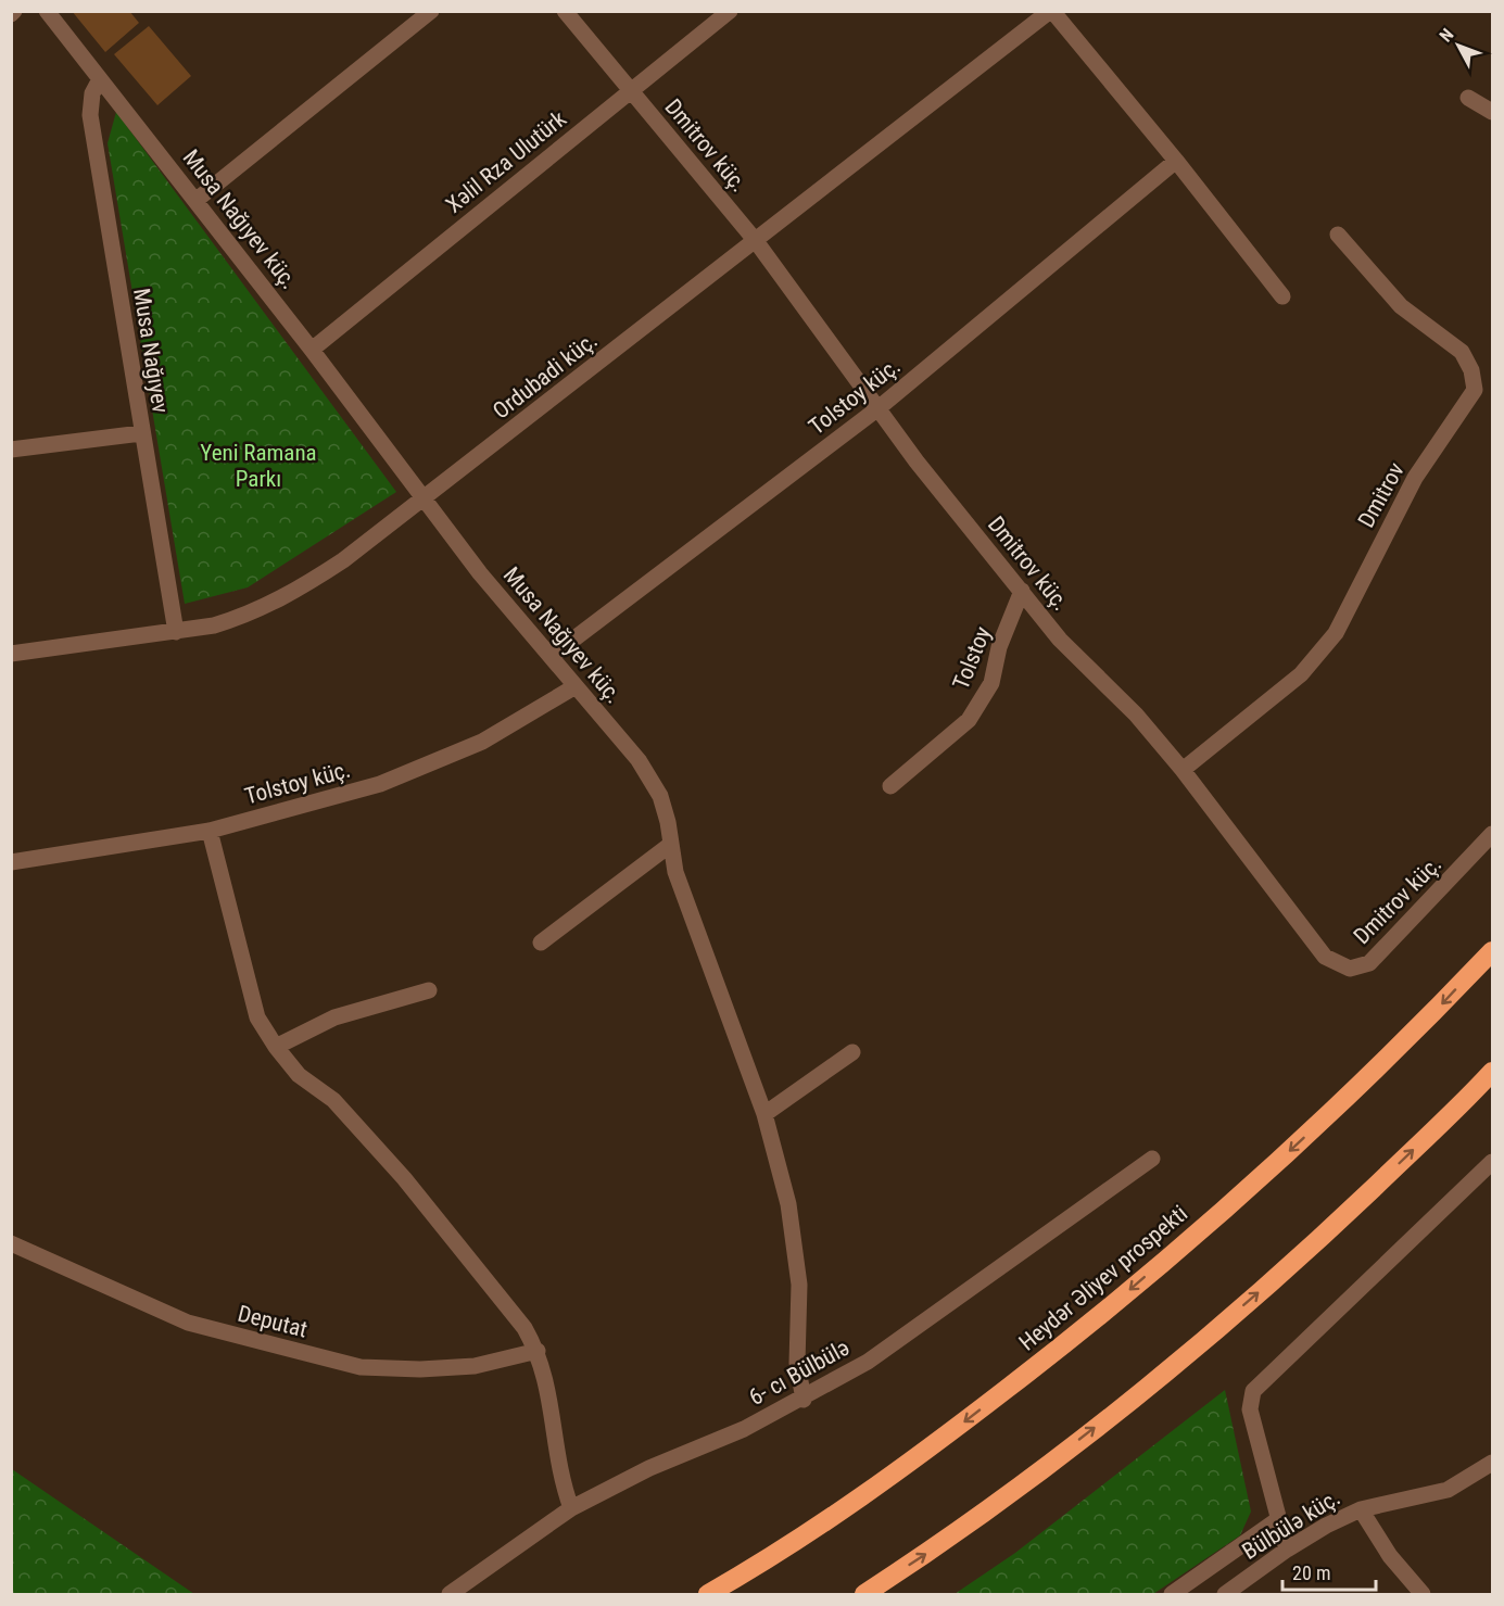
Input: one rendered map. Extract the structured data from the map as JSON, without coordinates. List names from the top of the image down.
{
  "streets": {
    "highway": ["Heydər Əliyev prospekti"],
    "street": [
      "Dmitrov küç.",
      "Xəlil Rza Ulutürk",
      "Musa Nağıyev küç.",
      "Musa Nağıyev",
      "Ordubadi küç.",
      "Tolstoy küç.",
      "Dmitrov",
      "Tolstoy",
      "Deputat",
      "6- cı Bülbülə",
      "Bülbülə küç."
    ]
  },
  "crossings": [
    ["Dmitrov küç.", "Xəlil Rza Ulutürk"],
    ["Dmitrov küç.", "Ordubadi küç."],
    ["Dmitrov küç.", "Tolstoy küç."],
    ["Dmitrov küç.", "Dmitrov"],
    ["Dmitrov küç.", "Tolstoy"],
    ["Xəlil Rza Ulutürk", "Musa Nağıyev küç."],
    ["Musa Nağıyev küç.", "Musa Nağıyev"],
    ["Musa Nağıyev küç.", "Ordubadi küç."],
    ["Musa Nağıyev küç.", "Tolstoy küç."],
    ["Musa Nağıyev küç.", "6- cı Bülbülə"],
    ["Musa Nağıyev", "Ordubadi küç."]
  ],
  "parks": ["Yeni Ramana Parkı"],
  "scale_bar": "20 m",
  "north": "top left"
}
